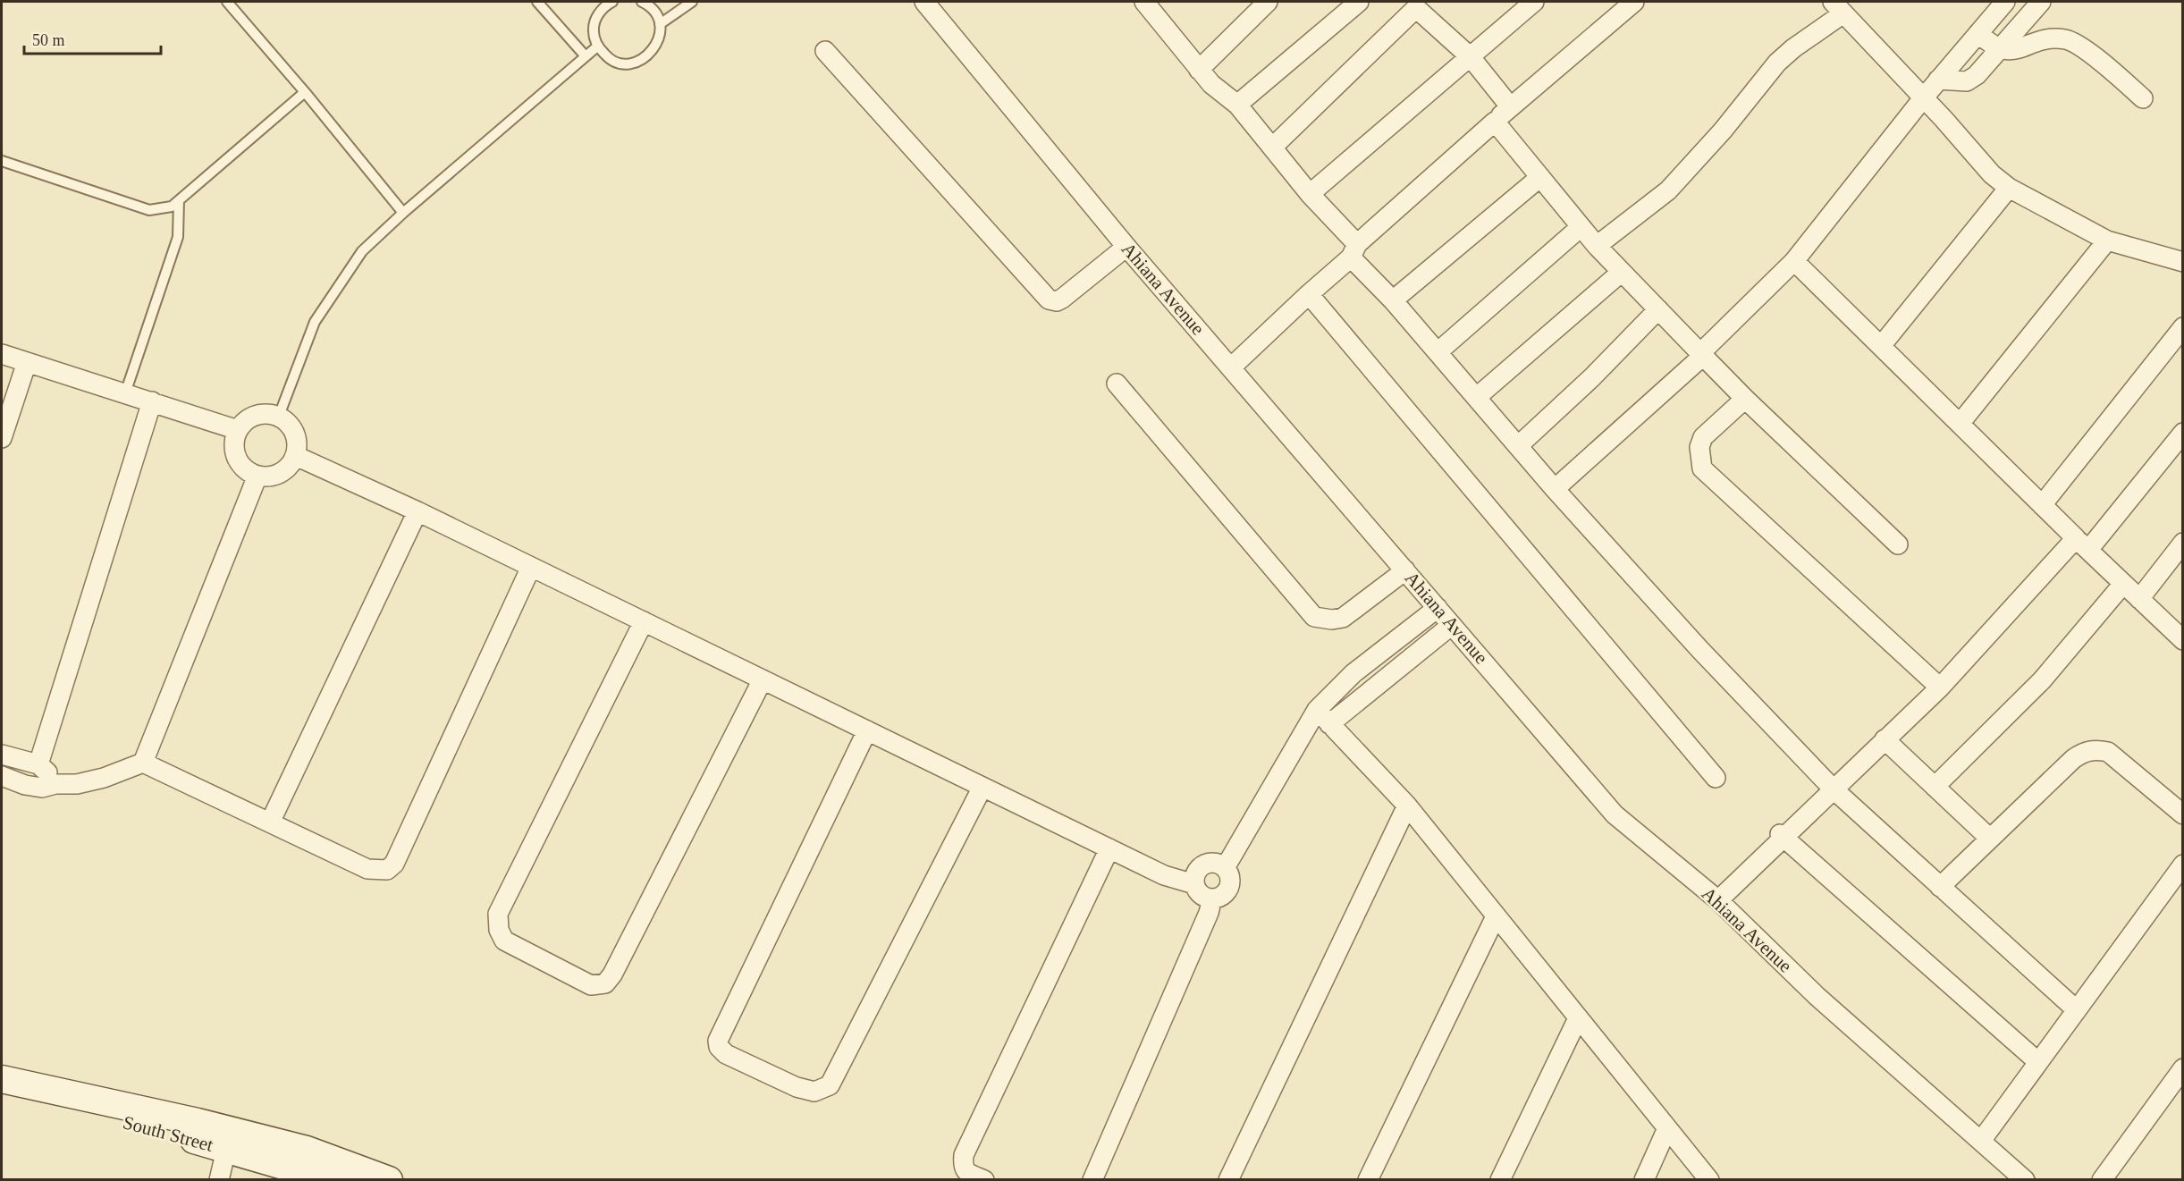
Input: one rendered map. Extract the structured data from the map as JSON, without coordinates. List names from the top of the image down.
{
  "streets": {
    "street": ["Ahiana Avenue", "South Street"]
  },
  "scale_bar": "50 m"
}
